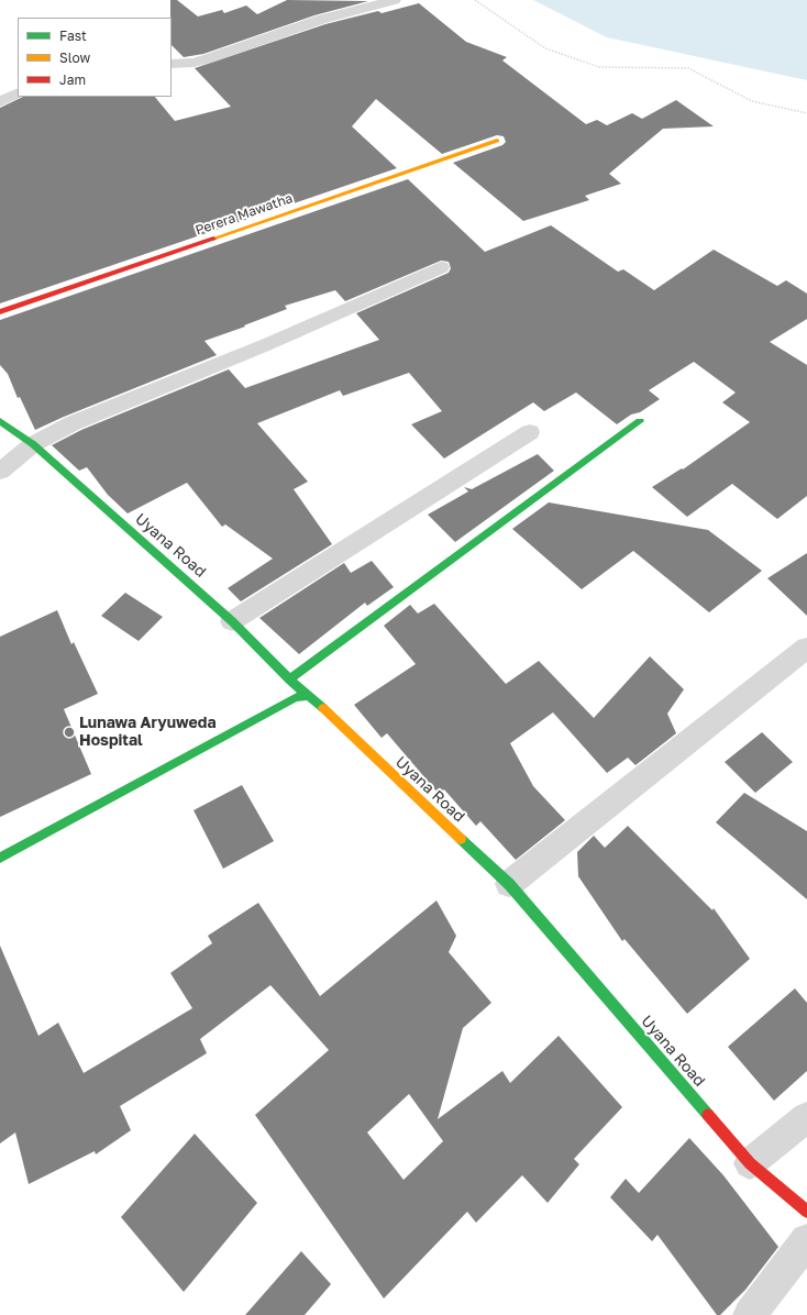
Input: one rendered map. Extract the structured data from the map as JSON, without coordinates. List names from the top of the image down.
{
  "streets": {
    "street": ["Perera Mawatha", "Uyana Road"]
  },
  "places": ["Lunawa Aryuweda Hospital"],
  "legend": ["Fast", "Slow", "Jam"]
}
